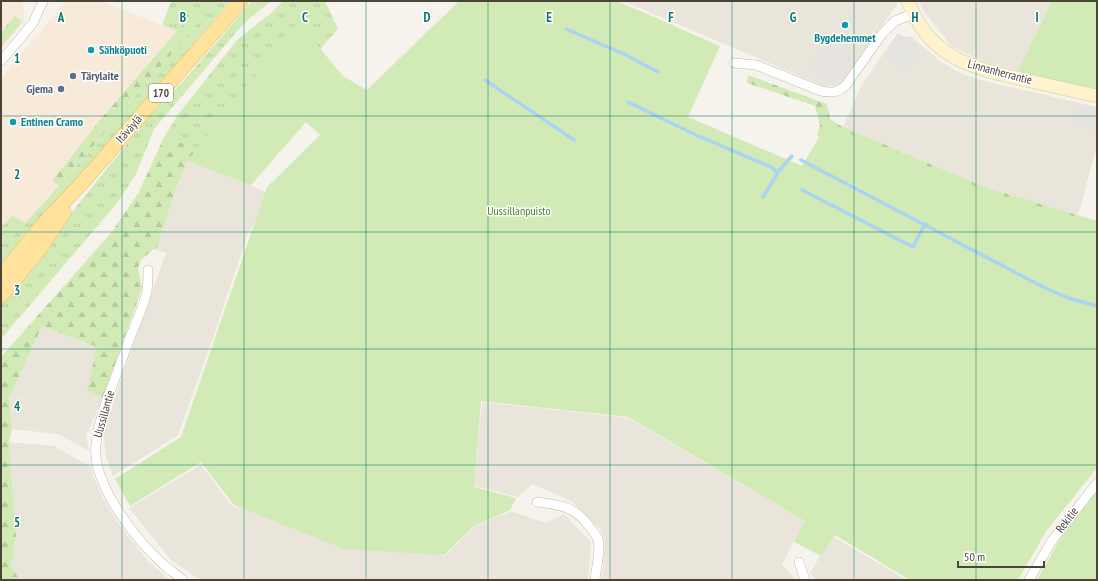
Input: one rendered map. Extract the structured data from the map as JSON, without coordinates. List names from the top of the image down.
{
  "streets": {
    "main road": ["170", "Itäväylä"],
    "street": ["Linnanherrantie", "Uussillantie", "Rekitie"]
  },
  "parks": ["Uussillanpuisto"],
  "places": [
    "Bygdehemmet",
    "Sähköpuoti",
    "Tärylaite",
    "Gjema",
    "Entinen Cramo"
  ],
  "scale_bar": "50 m",
  "grid": {
    "columns": [
      "A",
      "B",
      "C",
      "D",
      "E",
      "F",
      "G",
      "H",
      "I"
    ],
    "rows": [
      "1",
      "2",
      "3",
      "4",
      "5"
    ]
  }
}
